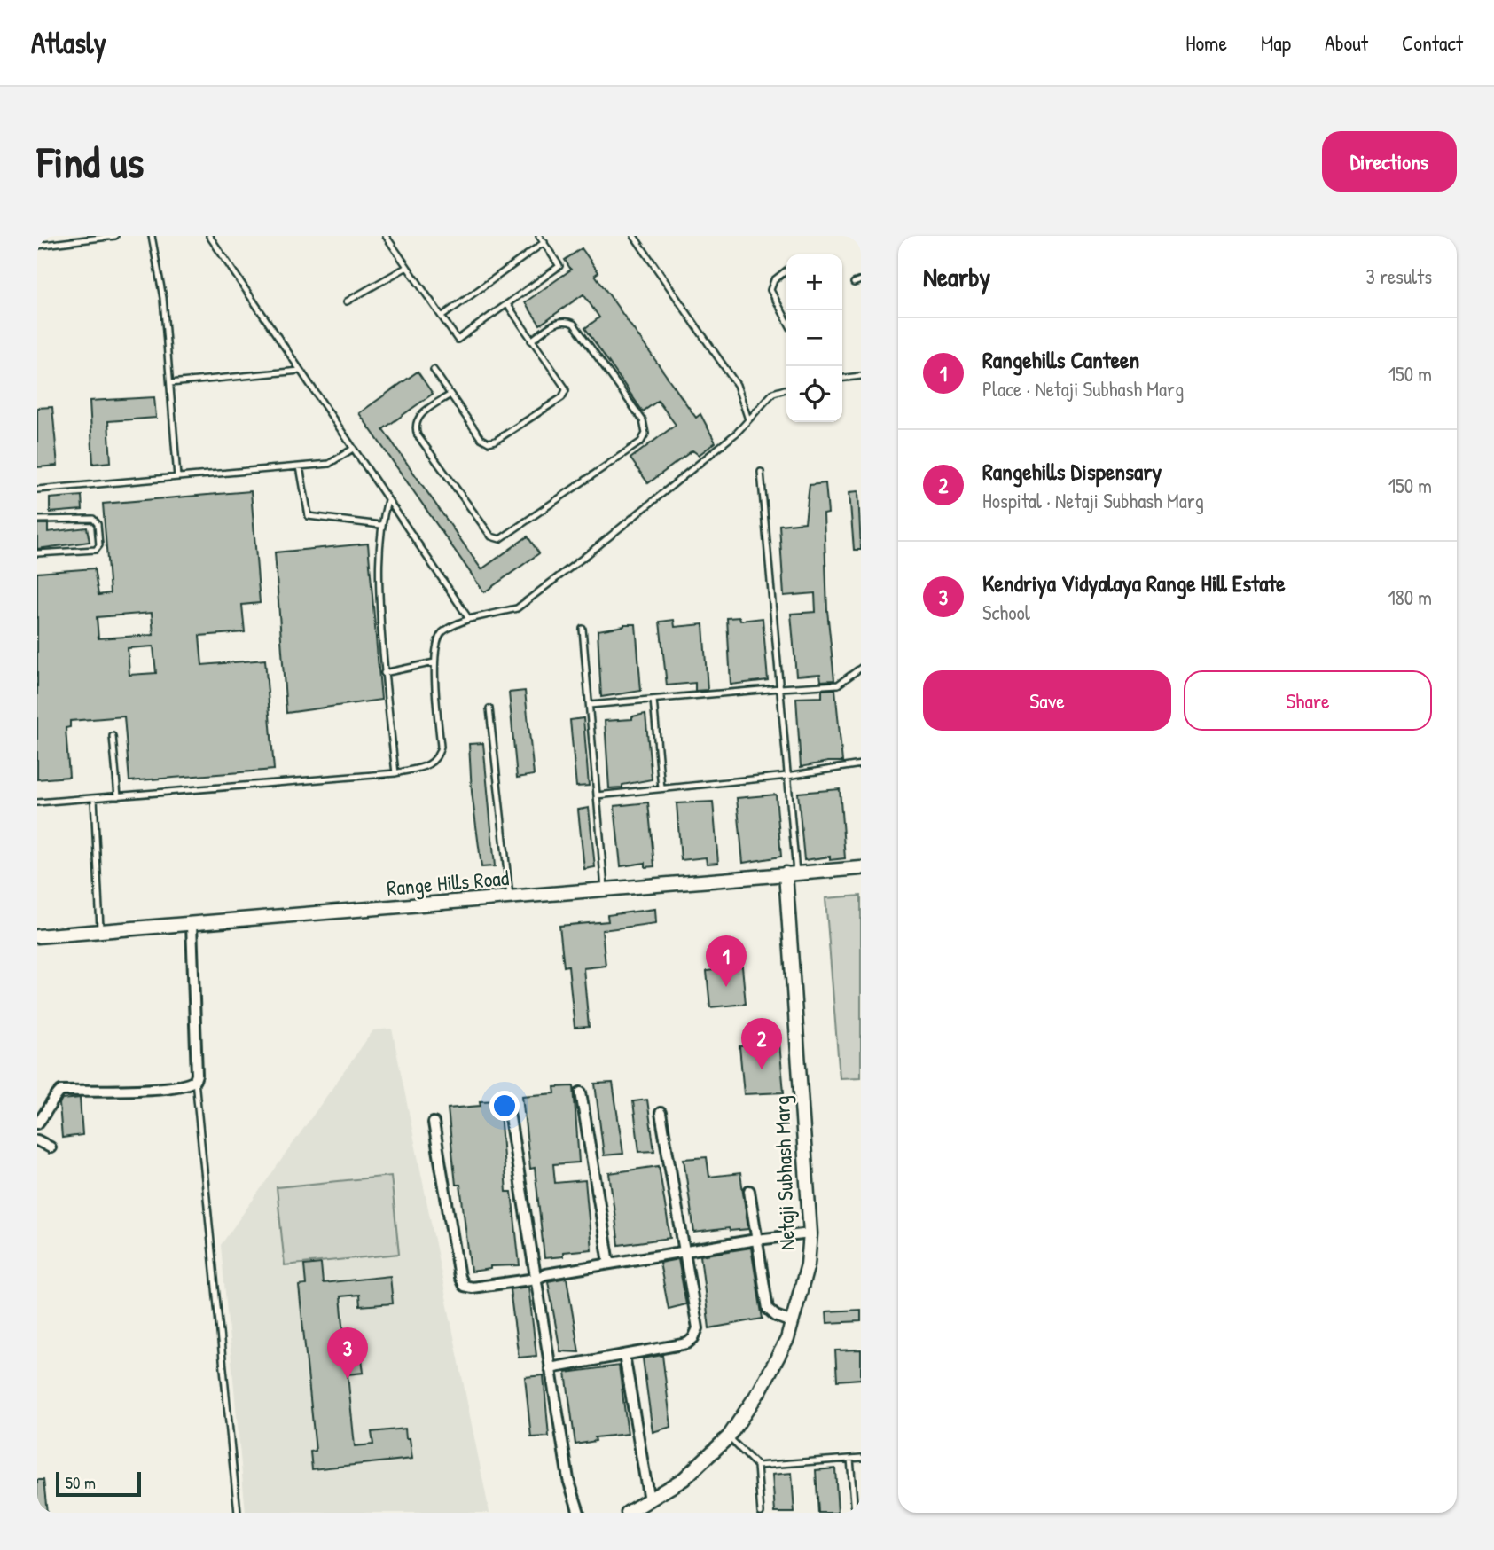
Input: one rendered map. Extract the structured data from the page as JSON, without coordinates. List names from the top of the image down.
{
  "streets": {
    "street": ["Range Hills Road", "Netaji Subhash Marg"]
  },
  "crossings": [
    ["Range Hills Road", "Netaji Subhash Marg"]
  ],
  "scale_bar": "50 m",
  "page": {
    "header": "Atlasly",
    "nav": [
      "Home",
      "Map",
      "About",
      "Contact"
    ],
    "buttons": [
      "Directions",
      ["Save", "Share"]
    ],
    "title": "Find us",
    "heading": ["Nearby", "3 results"],
    "map_buttons": ["+", "−"],
    "list": [
      {
        "mark": "1",
        "name": "Rangehills Canteen",
        "note": "Place · Netaji Subhash Marg",
        "value": "150 m"
      },
      {
        "mark": "2",
        "name": "Rangehills Dispensary",
        "note": "Hospital · Netaji Subhash Marg",
        "value": "150 m"
      },
      {
        "mark": "3",
        "name": "Kendriya Vidyalaya Range Hill Estate",
        "note": "School",
        "value": "180 m"
      }
    ],
    "pins": ["1", "2", "3"],
    "scale": "50 m"
  }
}
